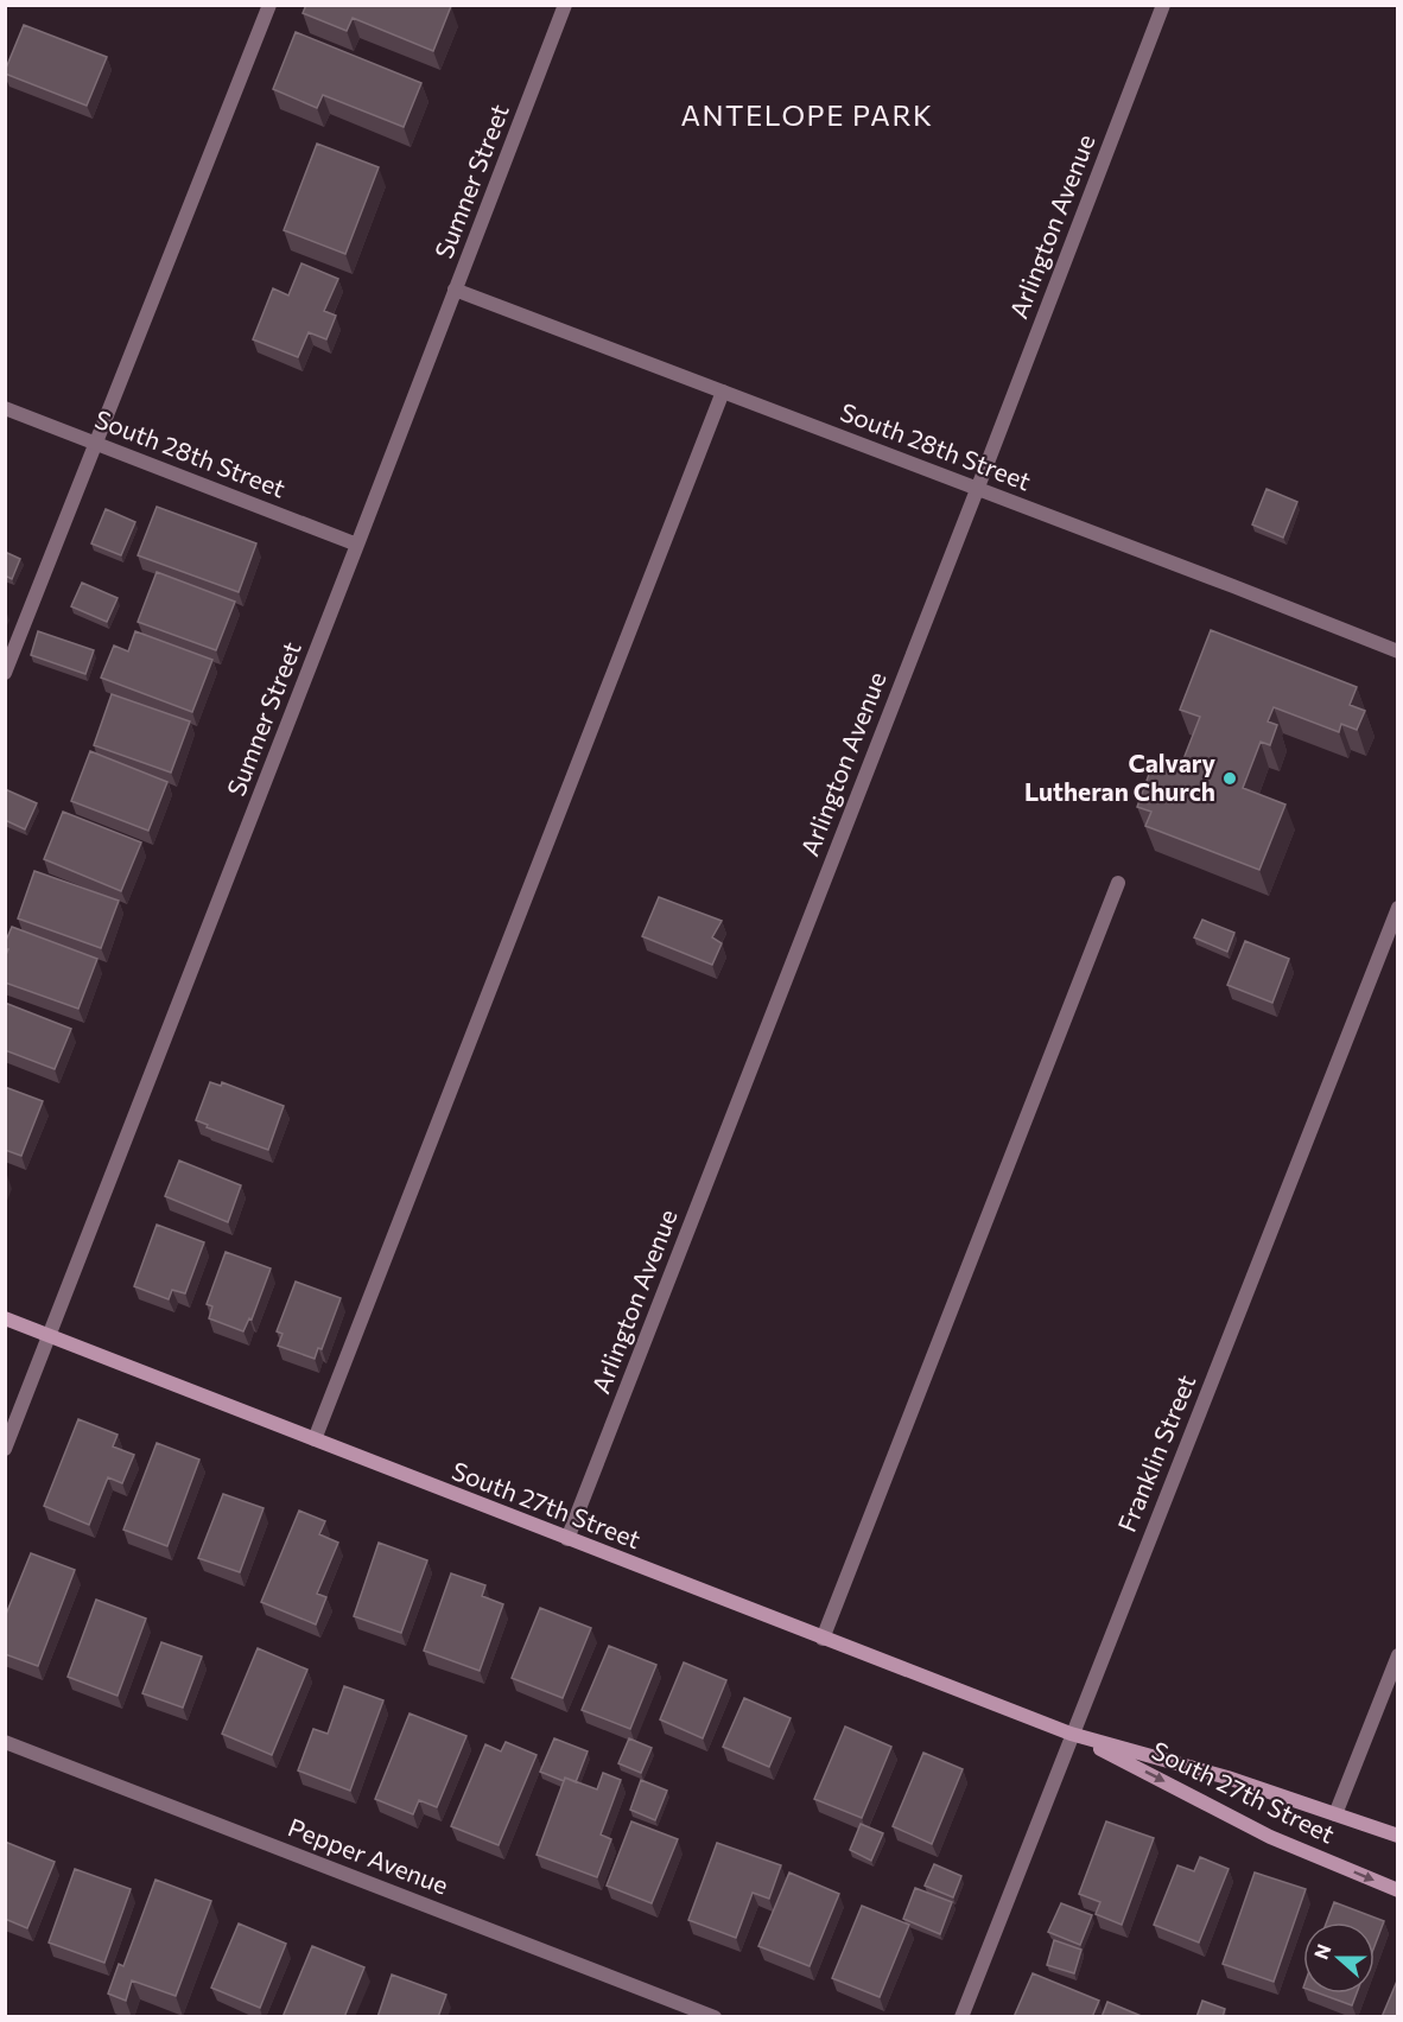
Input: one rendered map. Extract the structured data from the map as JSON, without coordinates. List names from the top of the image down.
{
  "streets": {
    "main road": ["South 27th Street"],
    "street": [
      "Sumner Street",
      "Arlington Avenue",
      "South 28th Street",
      "Franklin Street",
      "Pepper Avenue"
    ]
  },
  "crossings": [
    ["Sumner Street", "South 28th Street"],
    ["Sumner Street", "South 27th Street"],
    ["Arlington Avenue", "South 28th Street"],
    ["Arlington Avenue", "South 27th Street"],
    ["Franklin Street", "South 27th Street"]
  ],
  "districts": ["ANTELOPE PARK"],
  "places": ["Calvary Lutheran Church"],
  "north": "left"
}
